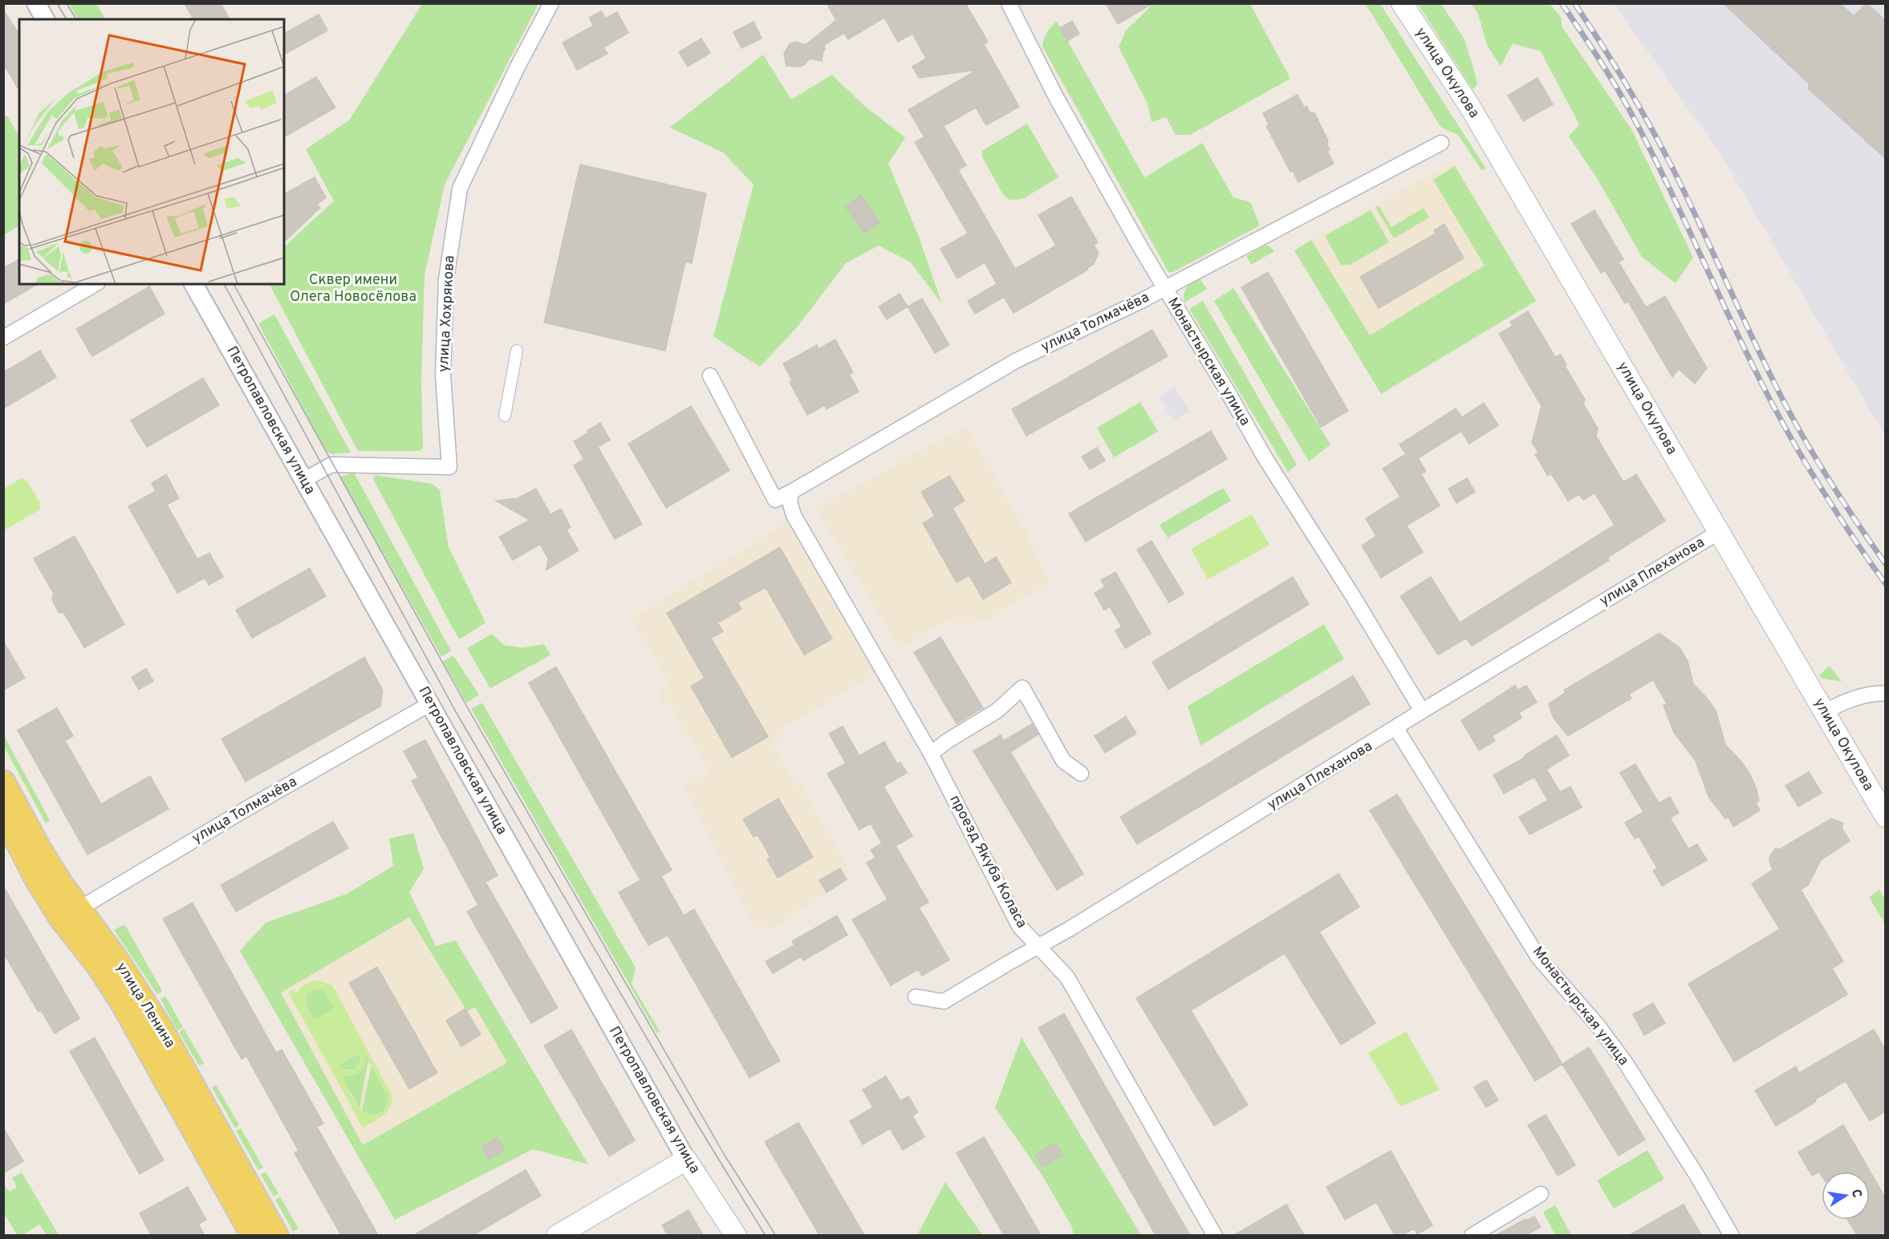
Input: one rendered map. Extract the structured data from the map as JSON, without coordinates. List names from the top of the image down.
{
  "streets": {
    "main road": ["улица Окулова", "Петропавловская улица", "улица Ленина"],
    "street": [
      "улица Хохрякова",
      "улица Толмачёва",
      "Монастырская улица",
      "улица Плеханова",
      "проезд Якуба Коласа"
    ]
  },
  "crossings": [
    ["улица Окулова", "улица Плеханова"],
    ["улица Хохрякова", "Петропавловская улица"],
    ["улица Толмачёва", "Монастырская улица"],
    ["улица Толмачёва", "Петропавловская улица"],
    ["улица Толмачёва", "проезд Якуба Коласа"],
    ["улица Толмачёва", "улица Ленина"],
    ["Монастырская улица", "улица Плеханова"],
    ["улица Плеханова", "проезд Якуба Коласа"]
  ],
  "parks": ["Сквер имени Олега Новосёлова"],
  "north": "right"
}
